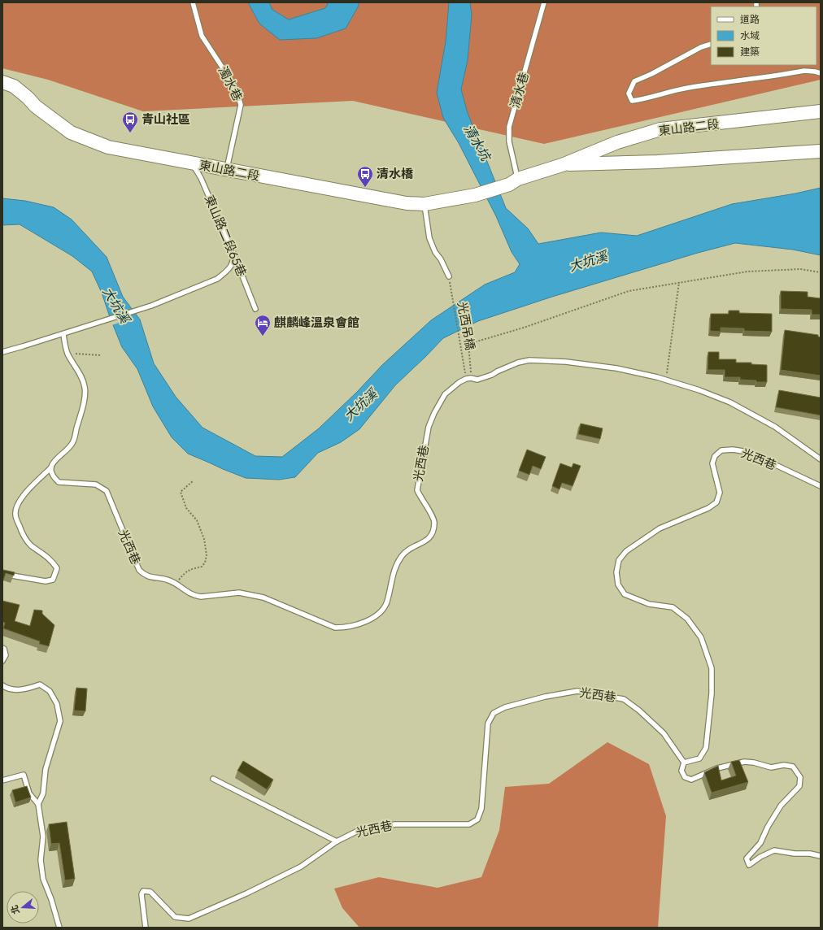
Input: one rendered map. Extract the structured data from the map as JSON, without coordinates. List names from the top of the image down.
{
  "streets": {
    "main road": ["東山路二段"],
    "lane": [
      "濁水巷",
      "清水巷",
      "東山路二段65巷",
      "光西巷"
    ],
    "path": ["光西吊橋"]
  },
  "crossings": [
    ["濁水巷", "東山路二段"],
    ["清水巷", "東山路二段"],
    ["東山路二段", "東山路二段65巷"],
    ["光西吊橋", "光西巷"]
  ],
  "water": ["清水坑", "大坑溪"],
  "places": {
    "bus stop": ["青山社區", "清水橋"],
    "hotel": ["麒麟峰溫泉會館"]
  },
  "legend": ["道路", "水域", "建築"],
  "north": "left"
}
